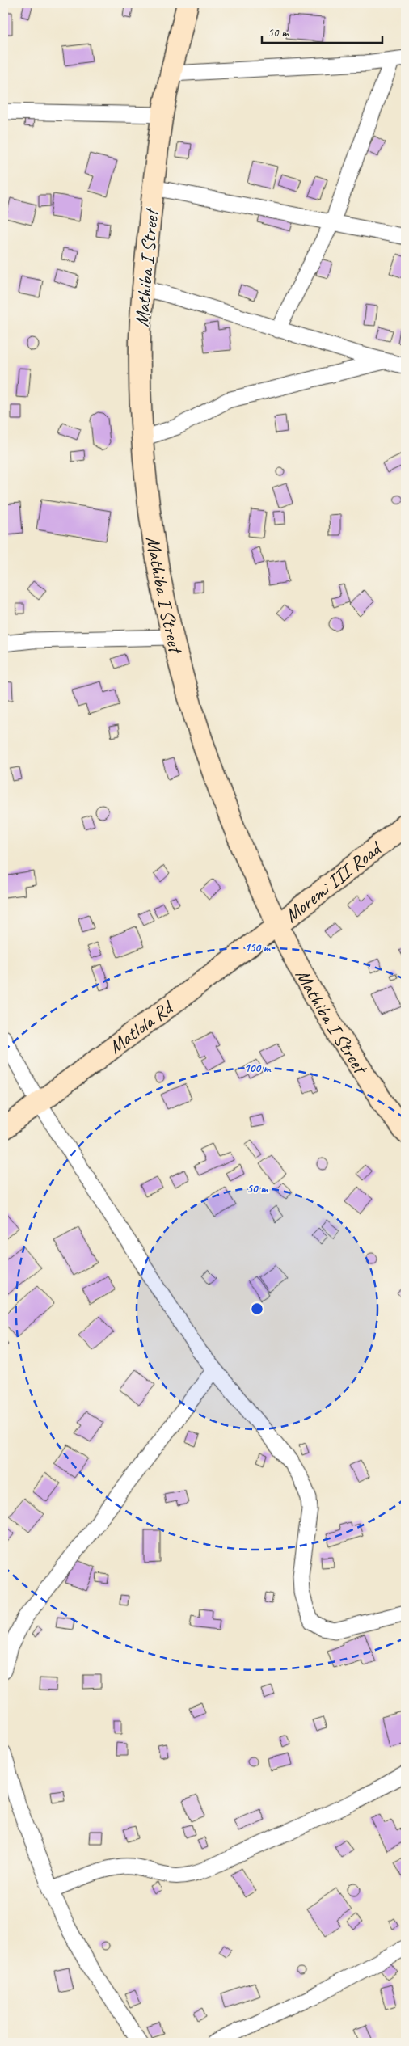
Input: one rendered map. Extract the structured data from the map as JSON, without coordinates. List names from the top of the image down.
{
  "streets": {
    "street": ["Mathiba I Street", "Moremi III Road", "Matlola Rd"]
  },
  "crossings": [
    ["Mathiba I Street", "Moremi III Road"],
    ["Mathiba I Street", "Matlola Rd"],
    ["Moremi III Road", "Matlola Rd"]
  ],
  "scale_bar": "50 m",
  "rings": ["150 m", "100 m", "50 m"]
}
